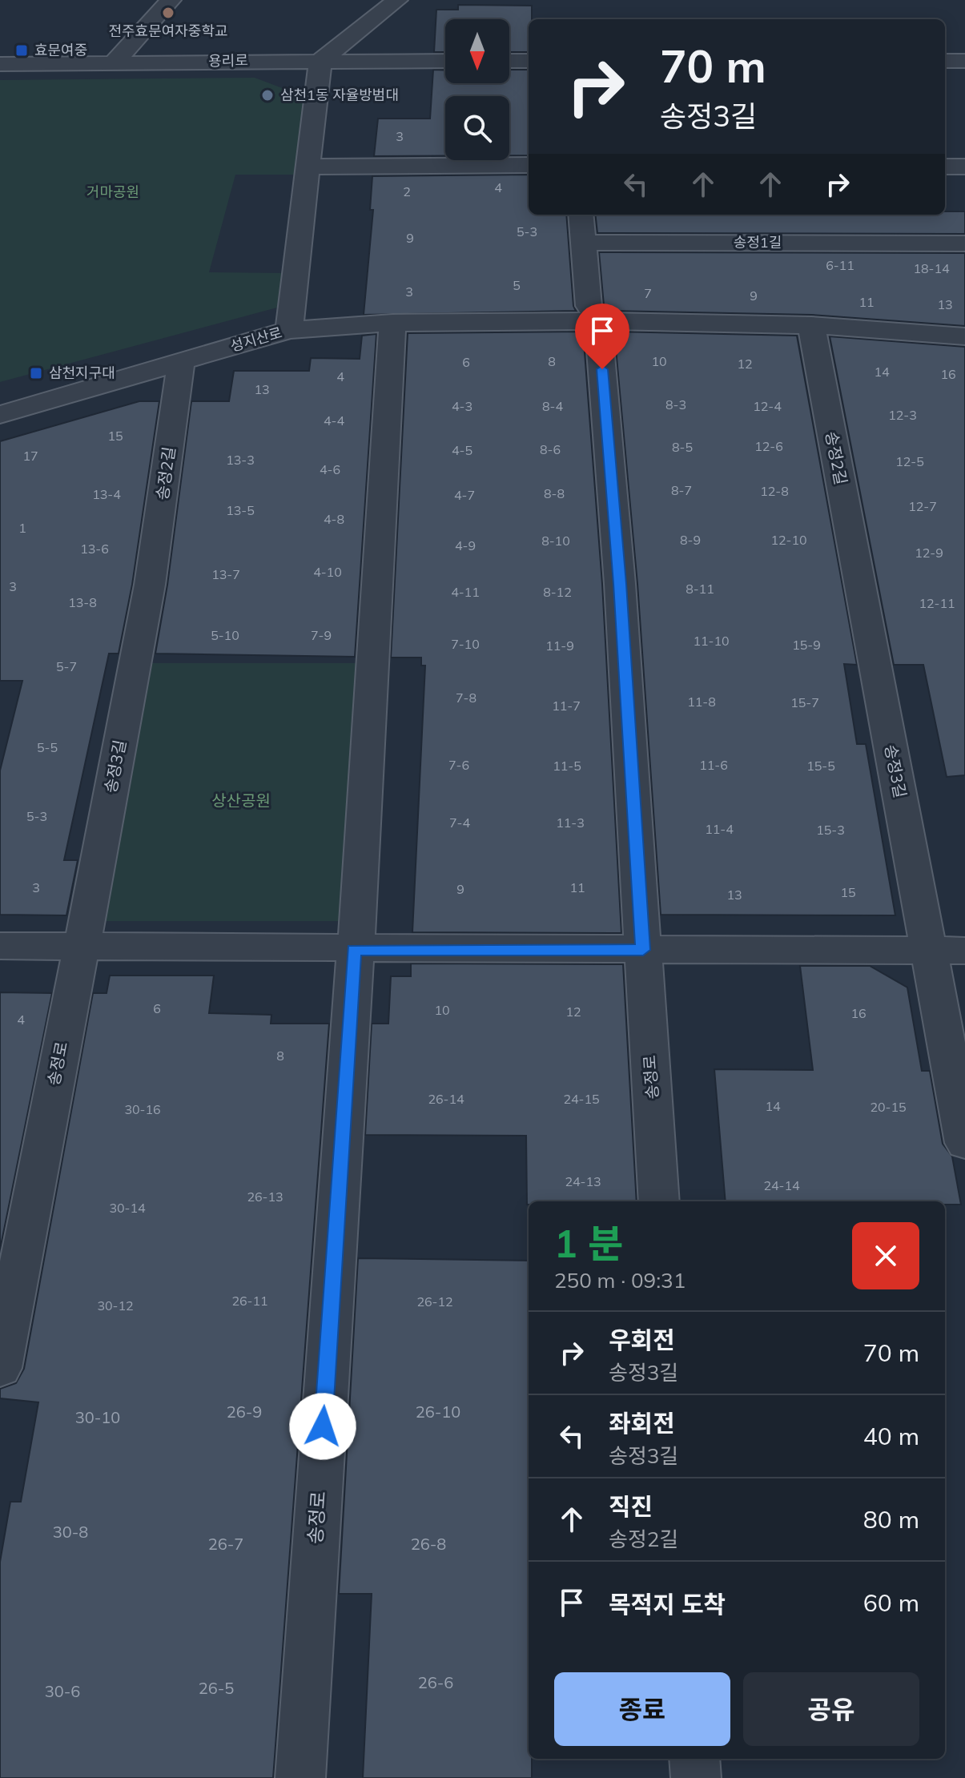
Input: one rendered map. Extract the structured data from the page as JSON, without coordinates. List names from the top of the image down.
{
  "streets": {
    "street": [
      "용리로",
      "송정1길",
      "성지산로",
      "송정2길",
      "송정3길",
      "송정로"
    ]
  },
  "crossings": [
    ["용리로", "성지산로"],
    ["성지산로", "송정2길"],
    ["송정2길", "송정3길"],
    ["송정3길", "송정로"]
  ],
  "parks": ["거마공원", "상산공원"],
  "places": {
    "other": ["전주효문여자중학교", "삼천1동 자율방범대"],
    "transit": ["효문여중", "삼천지구대"]
  },
  "house_numbers": [
    "3",
    "4",
    "2",
    "5-3",
    "9",
    "6-11",
    "18-14",
    "5",
    "3",
    "7",
    "9",
    "11",
    "13",
    "8",
    "10",
    "6",
    "12",
    "14",
    "16",
    "4",
    "13",
    "8-3",
    "4-3",
    "8-4",
    "12-4",
    "12-3",
    "4-4",
    "15",
    "12-6",
    "8-5",
    "8-6",
    "4-5",
    "17",
    "13-3",
    "12-5",
    "4-6",
    "8-7",
    "12-8",
    "8-8",
    "13-4",
    "4-7",
    "12-7",
    "13-5",
    "4-8",
    "1",
    "8-9",
    "12-10",
    "8-10",
    "4-9",
    "13-6",
    "12-9",
    "4-10",
    "13-7",
    "3",
    "8-11",
    "4-11",
    "8-12",
    "13-8",
    "12-11",
    "5-10",
    "7-9",
    "11-10",
    "7-10",
    "15-9",
    "11-9",
    "5-7",
    "7-8",
    "11-8",
    "15-7",
    "11-7",
    "5-5",
    "7-6",
    "11-6",
    "11-5",
    "15-5",
    "5-3",
    "7-4",
    "11-3",
    "11-4",
    "15-3",
    "3",
    "11",
    "9",
    "15",
    "13",
    "6",
    "10",
    "12",
    "16",
    "4",
    "8",
    "26-14",
    "24-15",
    "14",
    "20-15",
    "30-16",
    "24-13",
    "24-14",
    "26-13",
    "30-14",
    "26-11",
    "26-12",
    "30-12",
    "26-9",
    "26-10",
    "30-10",
    "30-8",
    "26-7",
    "26-8",
    "26-6",
    "26-5",
    "30-6"
  ],
  "north": "bottom",
  "page": {
    "turn": ["70 m", "송정3길"],
    "heading": ["1 분", "250 m · 09:31"],
    "list": [
      {
        "name": "우회전",
        "note": "송정3길",
        "value": "70 m"
      },
      {
        "name": "좌회전",
        "note": "송정3길",
        "value": "40 m"
      },
      {
        "name": "직진",
        "note": "송정2길",
        "value": "80 m"
      },
      {
        "name": "목적지 도착",
        "value": "60 m"
      }
    ],
    "buttons": ["종료", "공유"]
  }
}
